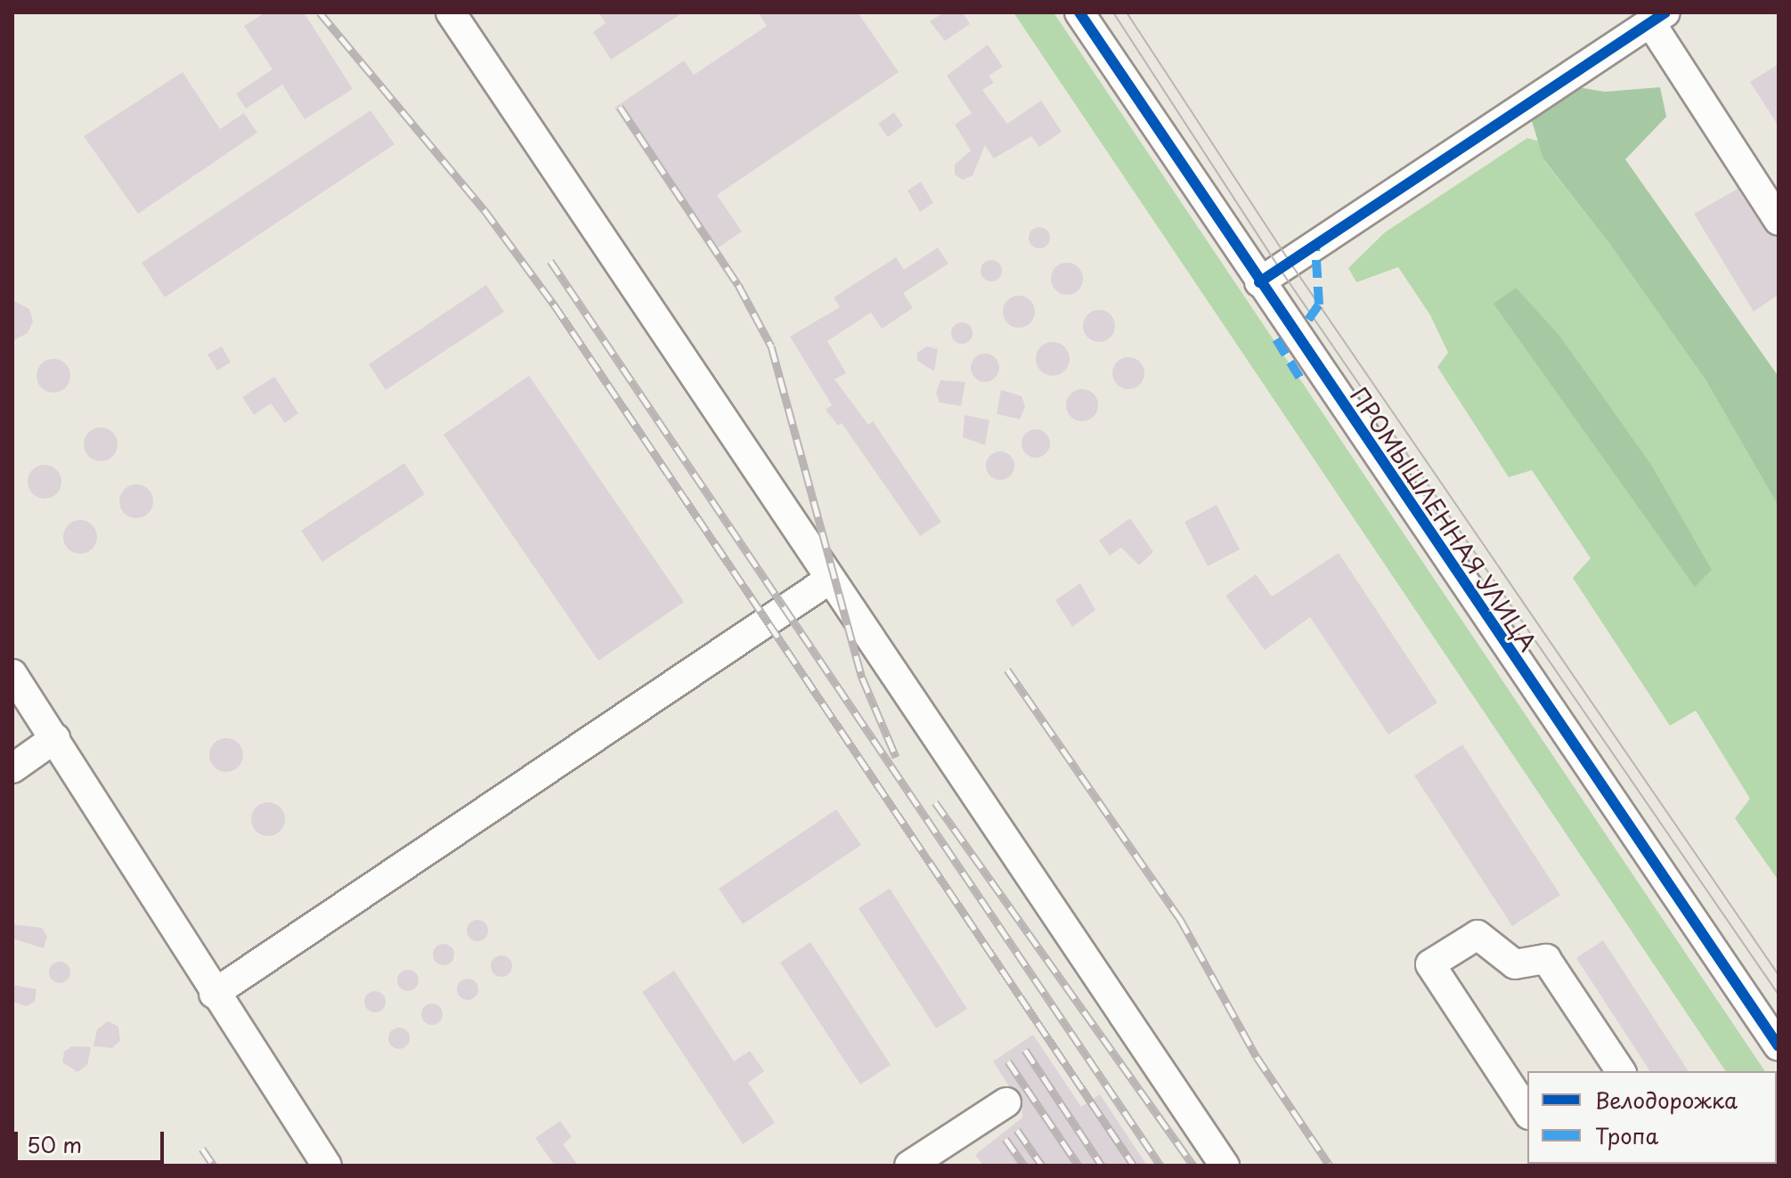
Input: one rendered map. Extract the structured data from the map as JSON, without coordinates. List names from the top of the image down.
{
  "streets": {
    "street": ["ПРОМЫШЛЕННАЯ УЛИЦА"]
  },
  "legend": ["Велодорожка", "Тропа"],
  "scale_bar": "50 m"
}
